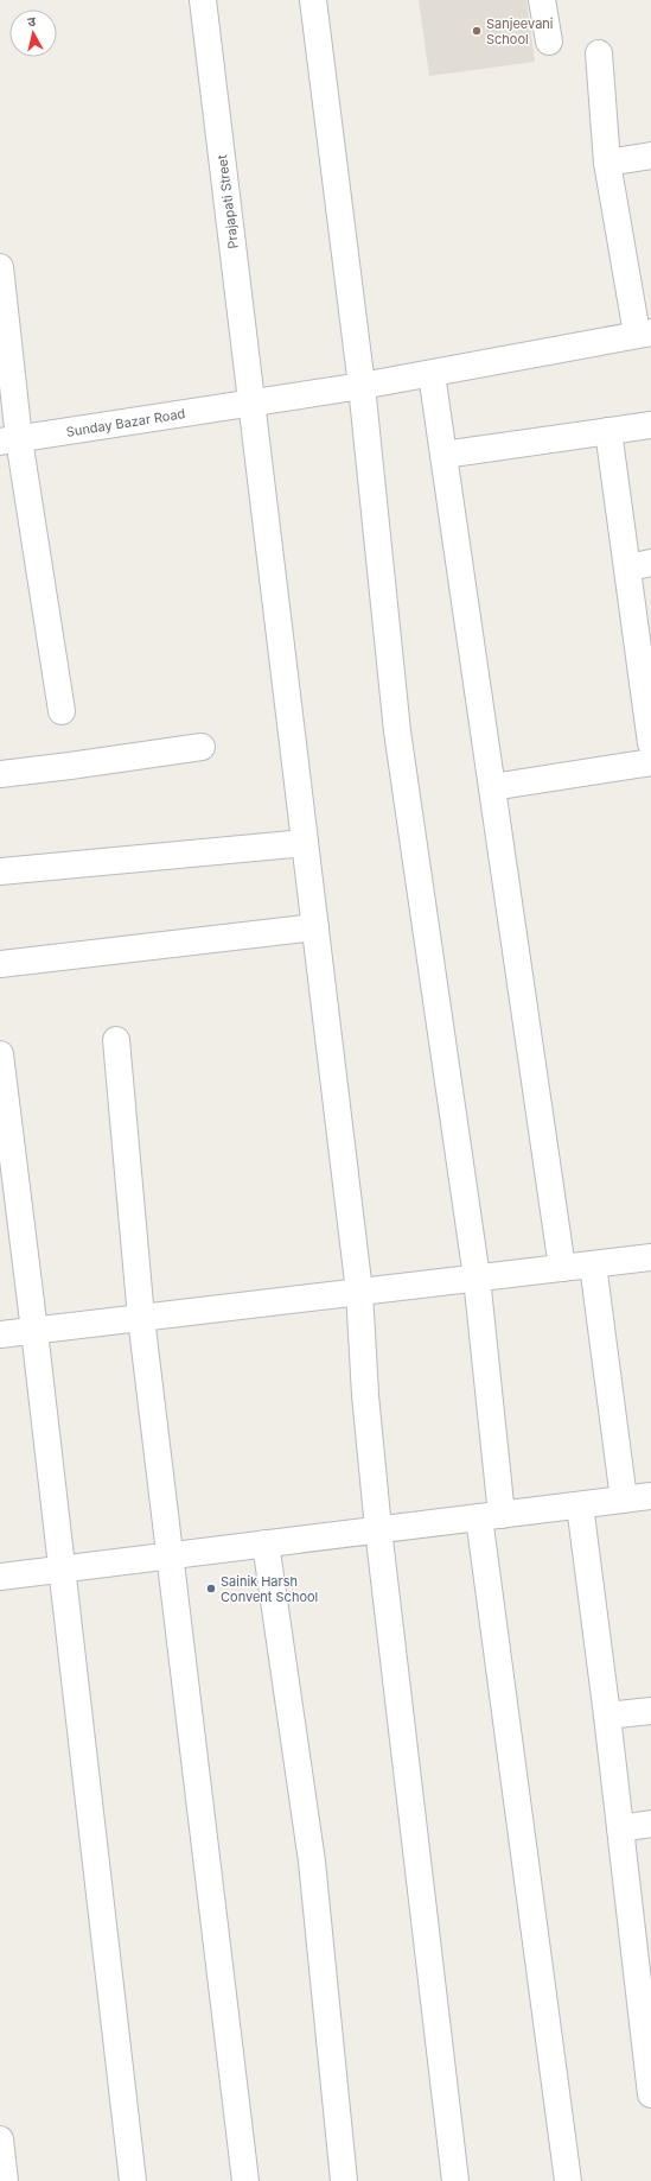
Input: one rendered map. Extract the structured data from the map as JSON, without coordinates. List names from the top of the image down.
{
  "streets": {
    "street": ["Prajapati Street", "Sunday Bazar Road"]
  },
  "crossings": [
    ["Prajapati Street", "Sunday Bazar Road"]
  ],
  "places": ["Sanjeevani School", "Sainik Harsh Convent School"],
  "north": "top"
}
